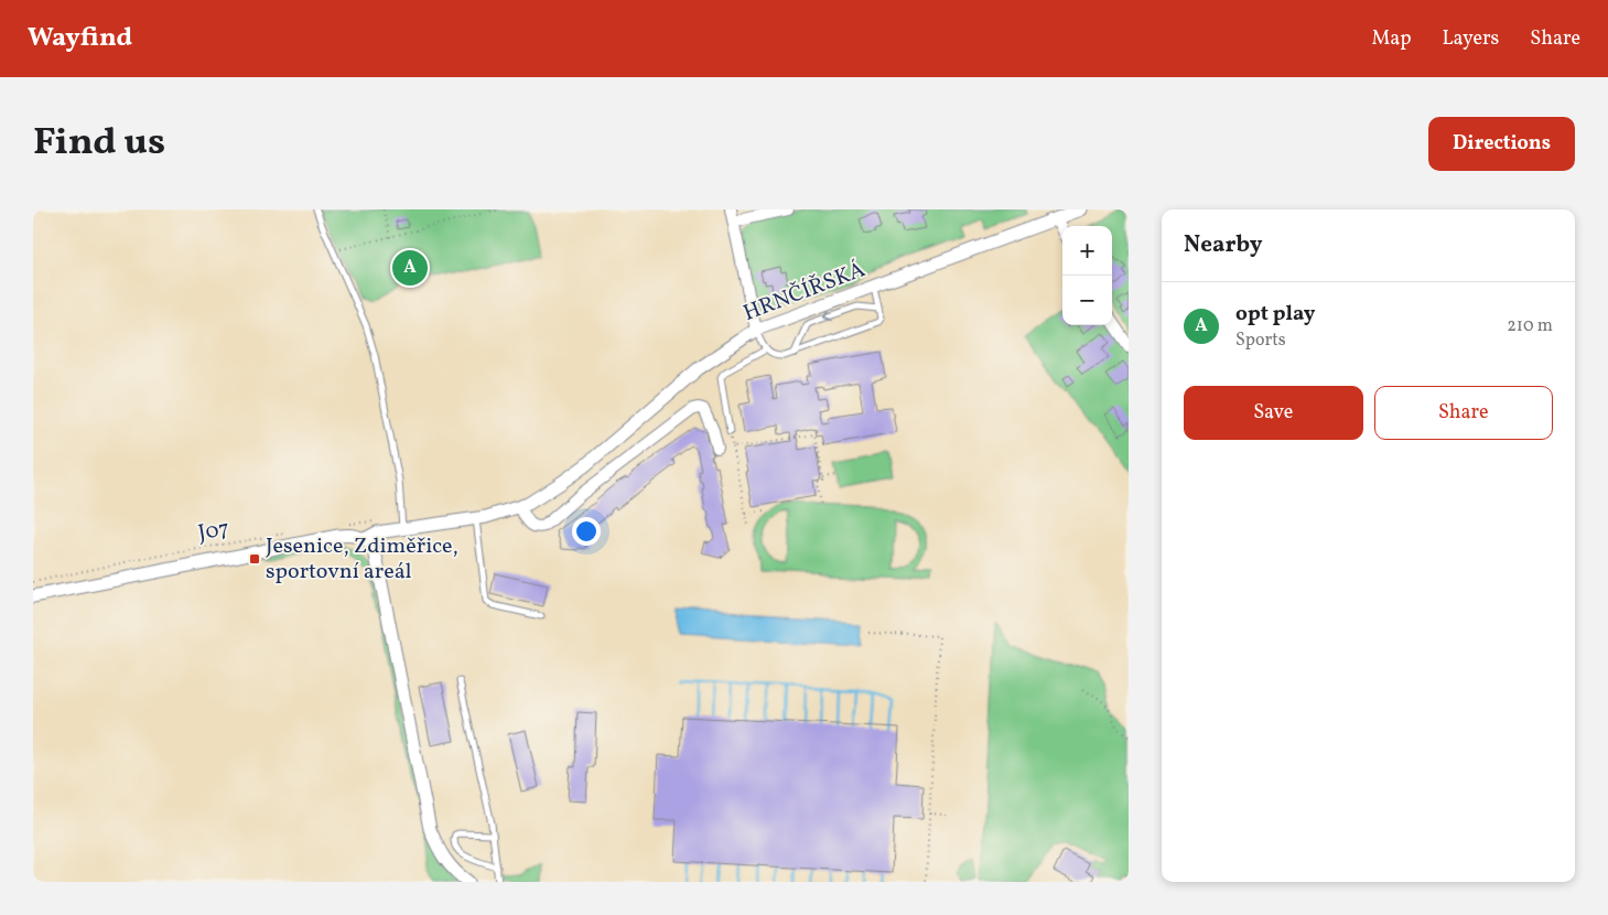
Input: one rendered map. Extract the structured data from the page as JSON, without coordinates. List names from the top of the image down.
{
  "streets": {
    "street": ["HRNČÍŘSKÁ"],
    "path": ["J07"]
  },
  "places": {
    "transit": ["Jesenice, Zdiměřice, sportovní areál"]
  },
  "page": {
    "header": "Wayfind",
    "nav": ["Map", "Layers", "Share"],
    "title": "Find us",
    "buttons": [
      "Directions",
      ["Save", "Share"]
    ],
    "heading": "Nearby",
    "map_buttons": ["+", "−"],
    "pins": "A",
    "list": [
      {
        "mark": "A",
        "name": "opt play",
        "note": "Sports",
        "value": "210 m"
      }
    ]
  }
}
